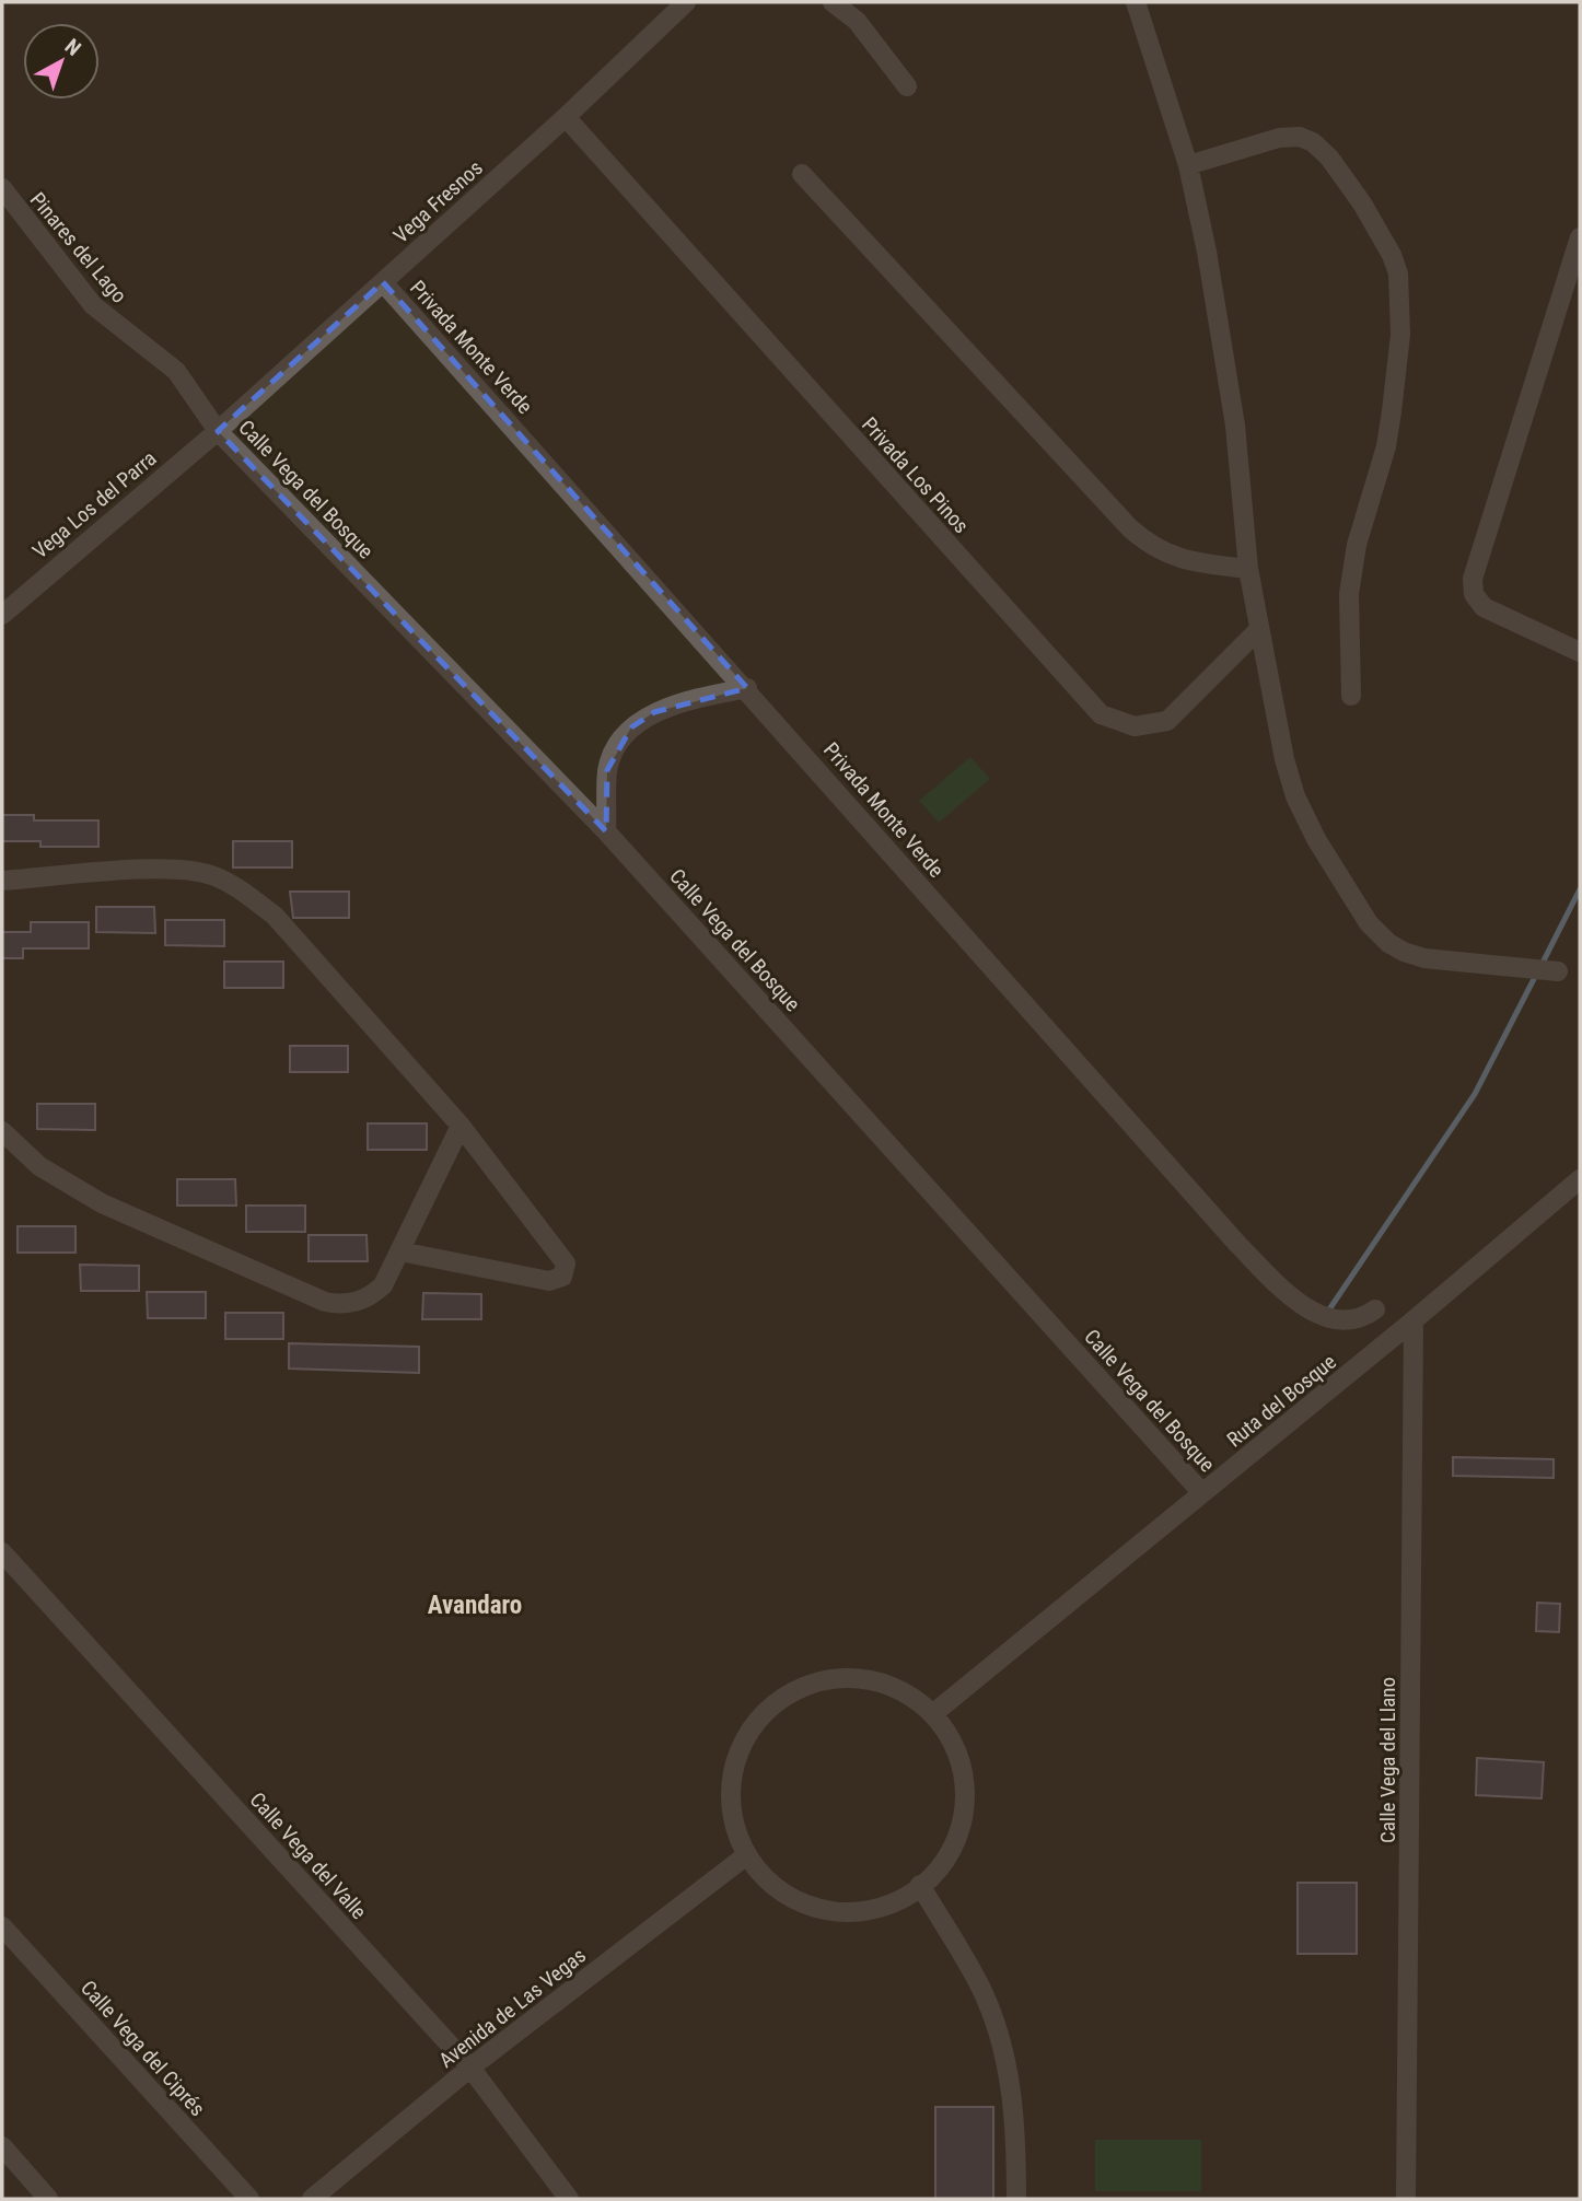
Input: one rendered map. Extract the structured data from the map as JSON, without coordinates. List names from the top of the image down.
{
  "streets": {
    "street": [
      "Vega Fresnos",
      "Pinares del Lago",
      "Privada Monte Verde",
      "Privada Los Pinos",
      "Calle Vega del Bosque",
      "Vega Los del Parra",
      "Ruta del Bosque",
      "Calle Vega del Llano",
      "Calle Vega del Valle",
      "Avenida de Las Vegas",
      "Calle Vega del Ciprés"
    ]
  },
  "crossings": [
    ["Vega Fresnos", "Pinares del Lago"],
    ["Vega Fresnos", "Privada Monte Verde"],
    ["Vega Fresnos", "Privada Los Pinos"],
    ["Vega Fresnos", "Calle Vega del Bosque"],
    ["Vega Fresnos", "Vega Los del Parra"],
    ["Pinares del Lago", "Calle Vega del Bosque"],
    ["Pinares del Lago", "Vega Los del Parra"],
    ["Calle Vega del Bosque", "Vega Los del Parra"],
    ["Calle Vega del Bosque", "Ruta del Bosque"],
    ["Ruta del Bosque", "Calle Vega del Llano"],
    ["Ruta del Bosque", "Avenida de Las Vegas"],
    ["Calle Vega del Valle", "Avenida de Las Vegas"]
  ],
  "districts": ["Avandaro"],
  "north": "top right"
}
